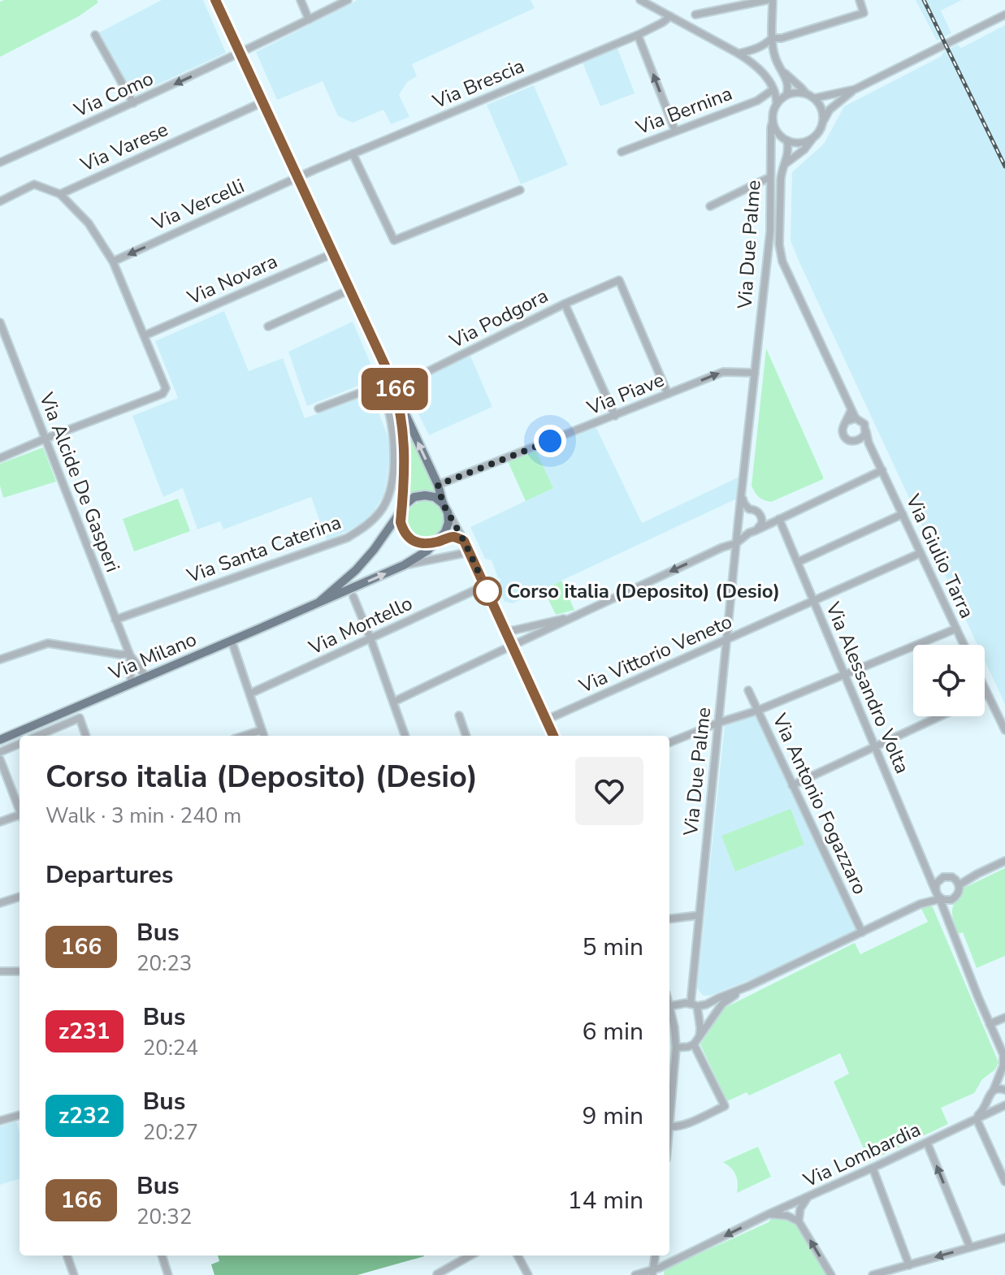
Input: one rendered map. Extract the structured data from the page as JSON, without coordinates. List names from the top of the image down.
{
  "streets": {
    "main road": ["Via Milano"],
    "street": [
      "Via Brescia",
      "Via Como",
      "Via Bernina",
      "Via Varese",
      "Via Vercelli",
      "Via Due Palme",
      "Via Novara",
      "Via Podgora",
      "Via Piave",
      "Via Alcide De Gasperi",
      "Via Santa Caterina",
      "Via Giulio Tarra",
      "Via Montello",
      "Via Vittorio Veneto",
      "Via Alessandro Volta",
      "Via Antonio Fogazzaro",
      "Via Lombardia"
    ]
  },
  "crossings": [
    ["Via Brescia", "Via Vercelli"],
    ["Via Bernina", "Via Due Palme"],
    ["Via Due Palme", "Via Piave"],
    ["Via Due Palme", "Via Vittorio Veneto"],
    ["Via Podgora", "Via Piave"],
    ["Via Alcide De Gasperi", "Via Santa Caterina"],
    ["Via Giulio Tarra", "Via Vittorio Veneto"],
    ["Via Vittorio Veneto", "Via Alessandro Volta"],
    ["Via Alessandro Volta", "Via Lombardia"]
  ],
  "one_way": ["Via Vercelli"],
  "places": ["Corso italia (Deposito) (Desio)"],
  "lines": ["bus line 166"],
  "page": {
    "on_map": "166",
    "heading": [
      ["Corso italia (Deposito) (Desio)", "Walk · 3 min · 240 m"],
      "Departures"
    ],
    "list": [
      {
        "mark": "166",
        "name": "Bus",
        "note": "20:23",
        "value": "5 min"
      },
      {
        "mark": "z231",
        "name": "Bus",
        "note": "20:24",
        "value": "6 min"
      },
      {
        "mark": "z232",
        "name": "Bus",
        "note": "20:27",
        "value": "9 min"
      },
      {
        "mark": "166",
        "name": "Bus",
        "note": "20:32",
        "value": "14 min"
      }
    ]
  }
}
